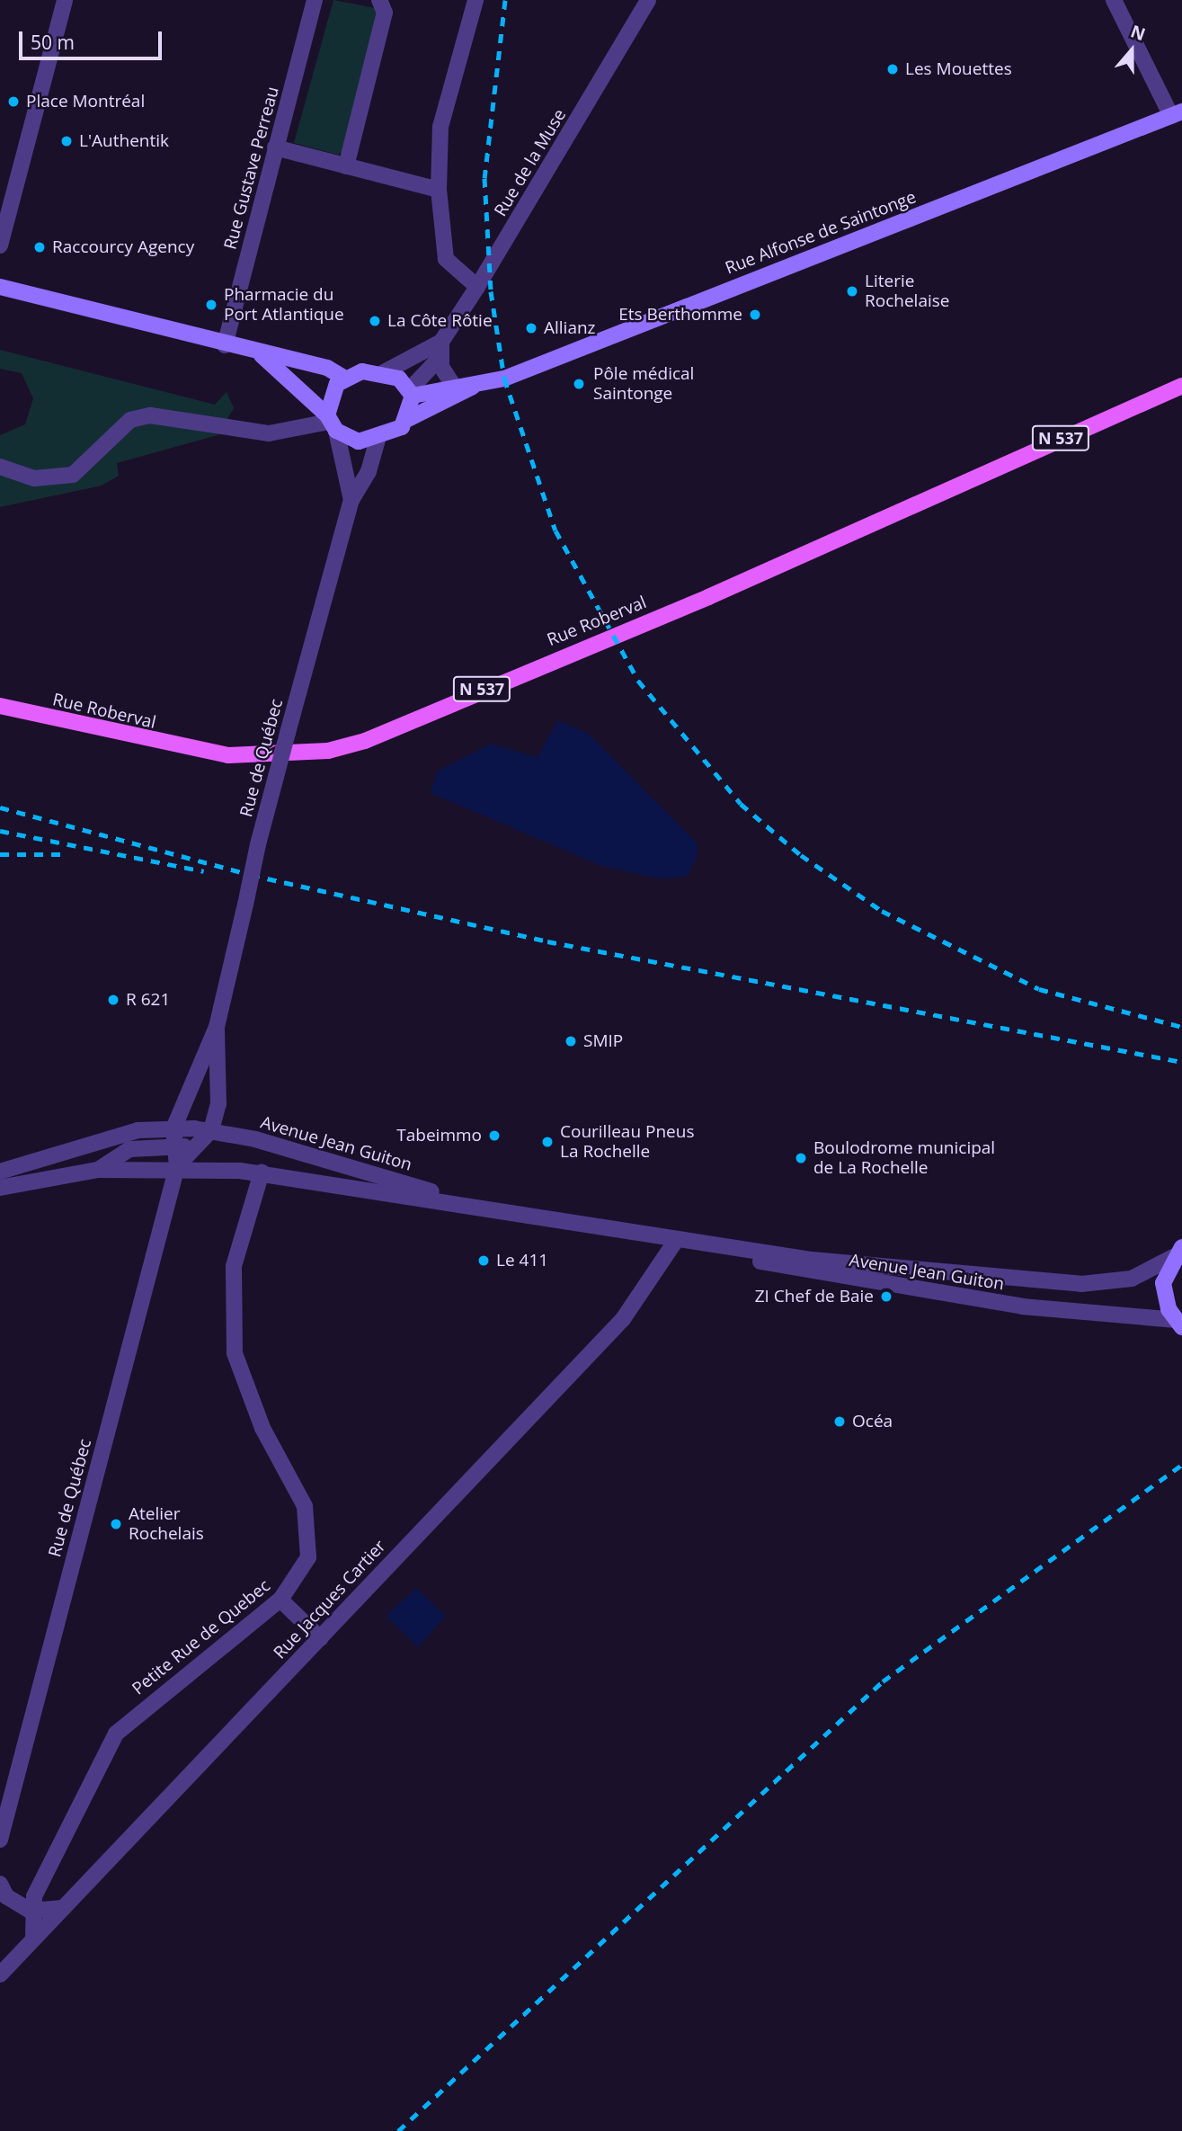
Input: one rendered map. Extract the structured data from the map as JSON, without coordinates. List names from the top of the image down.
{
  "streets": {
    "main road": ["Rue Alfonse de Saintonge", "N 537", "Rue Roberval"],
    "street": [
      "Rue de la Muse",
      "Rue Gustave Perreau",
      "Rue de Québec",
      "Avenue Jean Guiton",
      "Rue Jacques Cartier",
      "Petite Rue de Quebec"
    ]
  },
  "crossings": [
    ["Rue de la Muse", "Rue Alfonse de Saintonge"],
    ["Rue de la Muse", "Rue de Québec"],
    ["Rue Alfonse de Saintonge", "Rue de Québec"],
    ["Rue de Québec", "Avenue Jean Guiton"],
    ["Avenue Jean Guiton", "Rue Jacques Cartier"],
    ["Avenue Jean Guiton", "Petite Rue de Quebec"],
    ["Rue Jacques Cartier", "Petite Rue de Quebec"]
  ],
  "places": [
    "Les Mouettes",
    "Place Montréal",
    "L'Authentik",
    "Raccourcy Agency",
    "Literie Rochelaise",
    "Pharmacie du Port Atlantique",
    "Ets Berthomme",
    "La Côte Rôtie",
    "Allianz",
    "Pôle médical Saintonge",
    "R 621",
    "SMIP",
    "Tabeimmo",
    "Courilleau Pneus La Rochelle",
    "Boulodrome municipal de La Rochelle",
    "Le 411",
    "ZI Chef de Baie",
    "Océa",
    "Atelier Rochelais"
  ],
  "scale_bar": "50 m",
  "north": "top"
}
